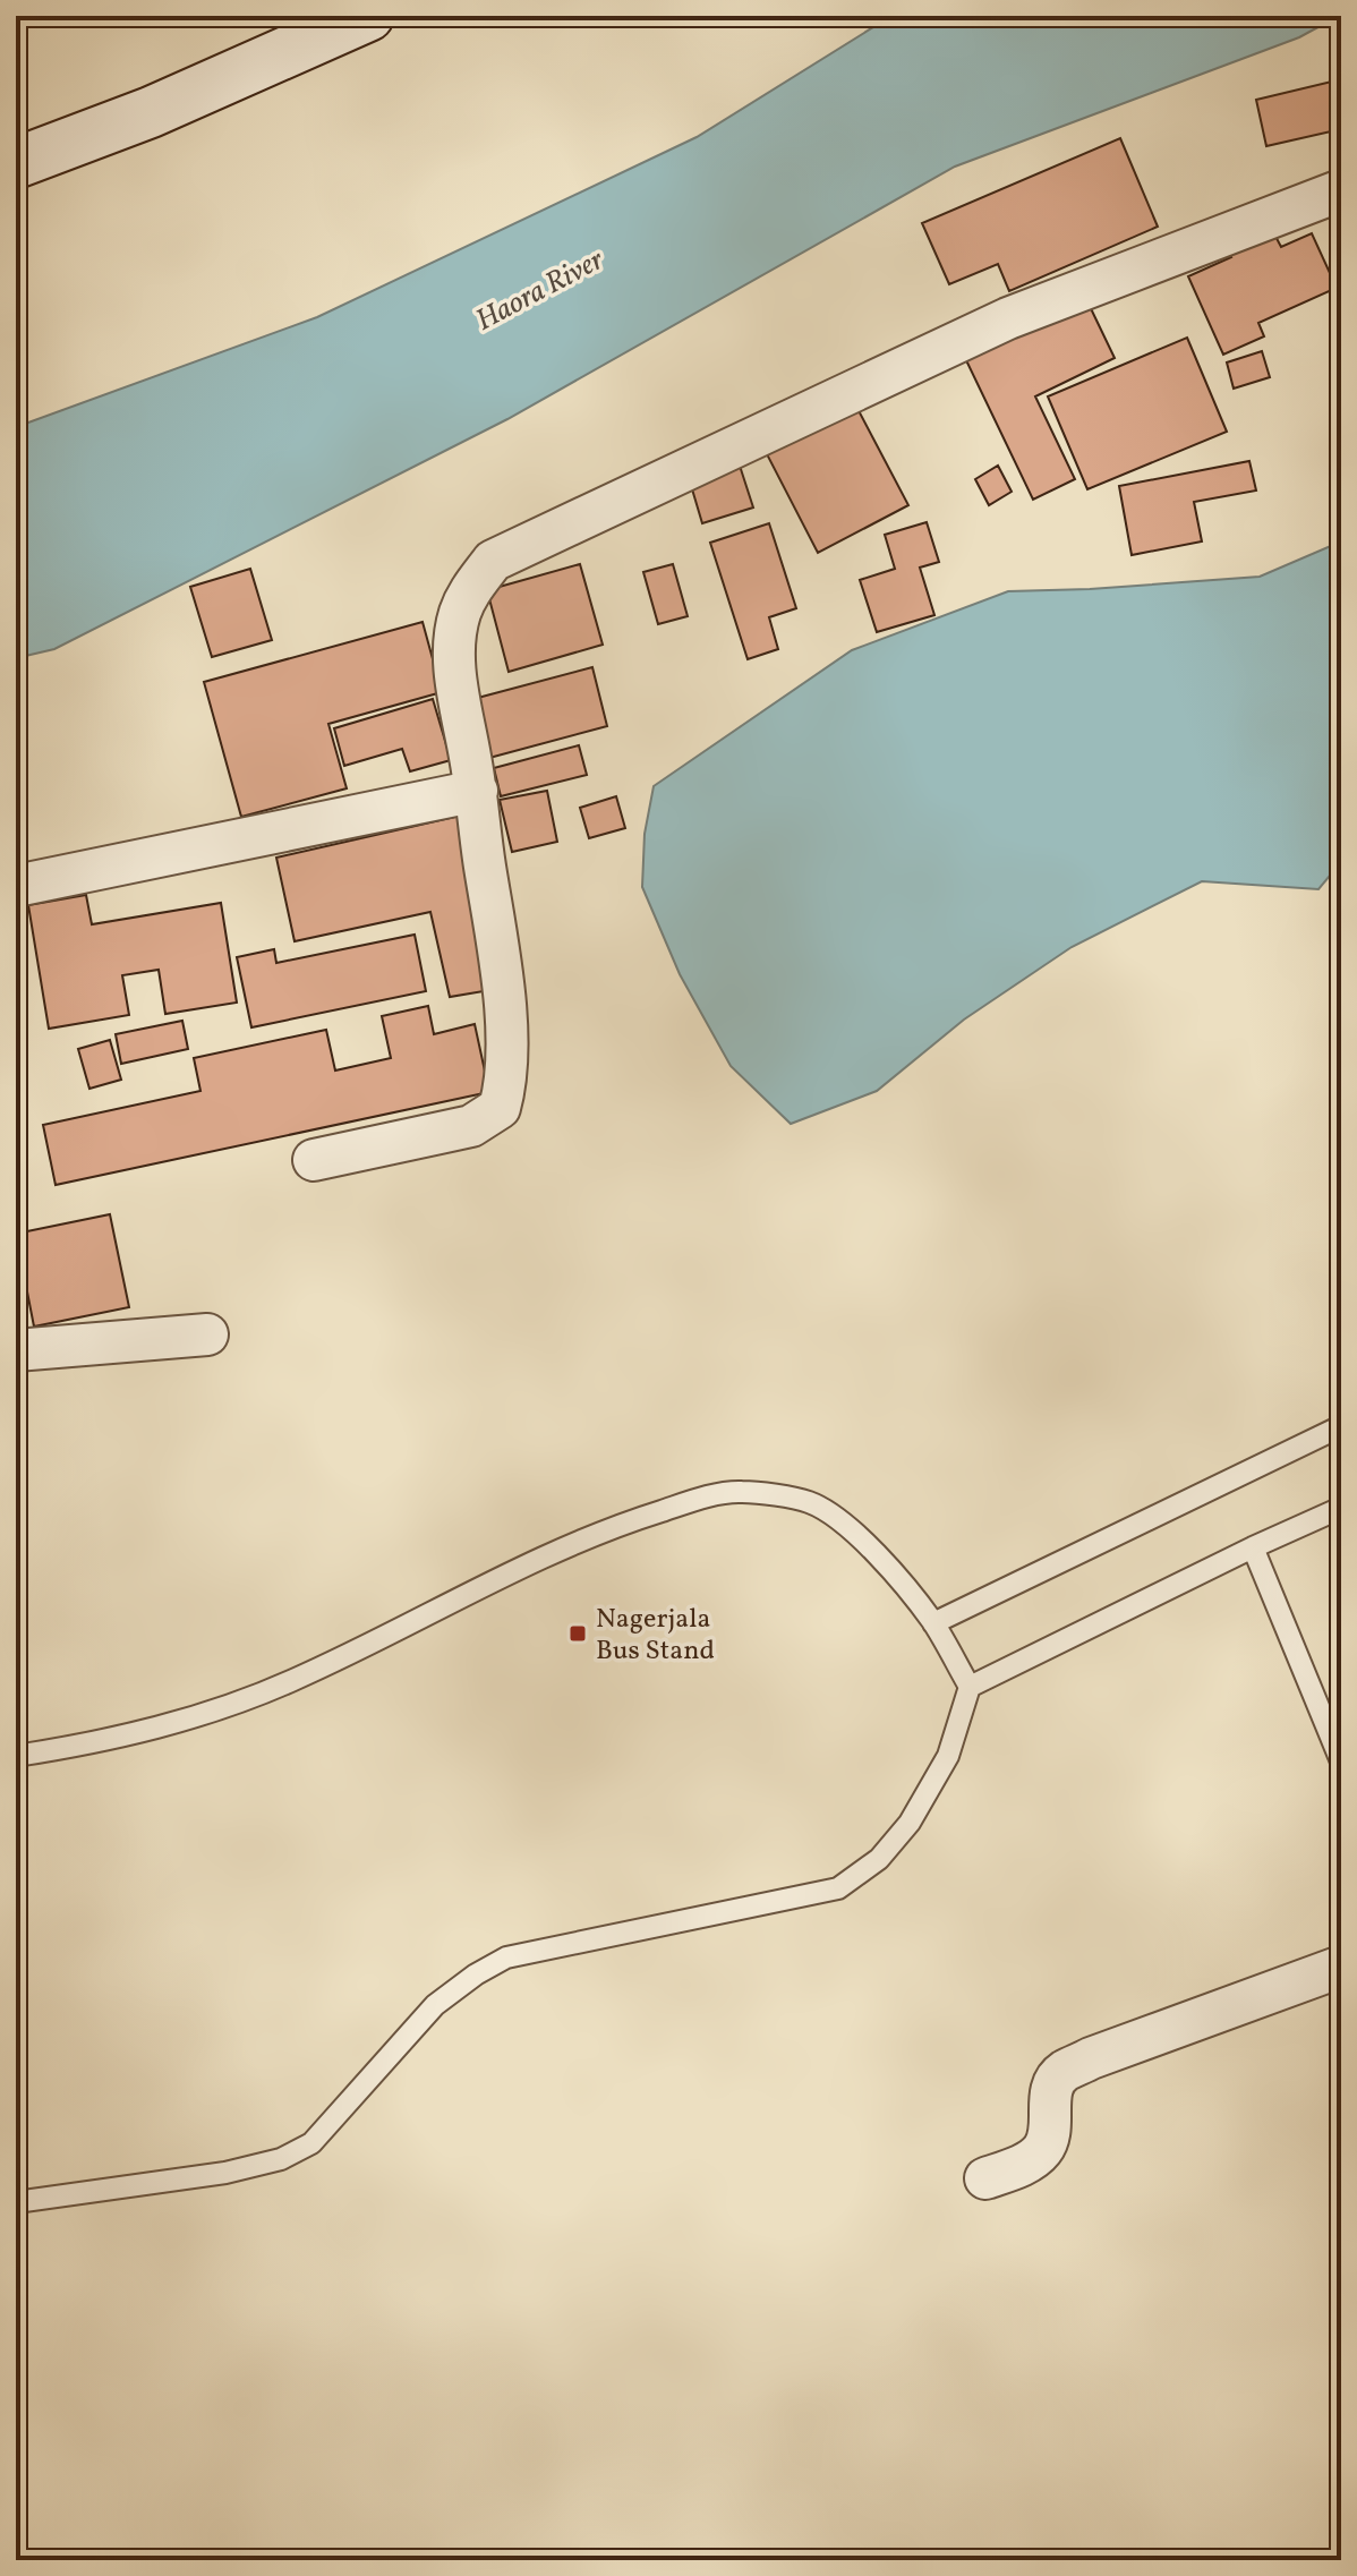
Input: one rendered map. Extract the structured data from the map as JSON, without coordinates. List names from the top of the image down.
{
  "water": ["Haora River"],
  "places": {
    "transit": ["Nagerjala Bus Stand"]
  }
}
